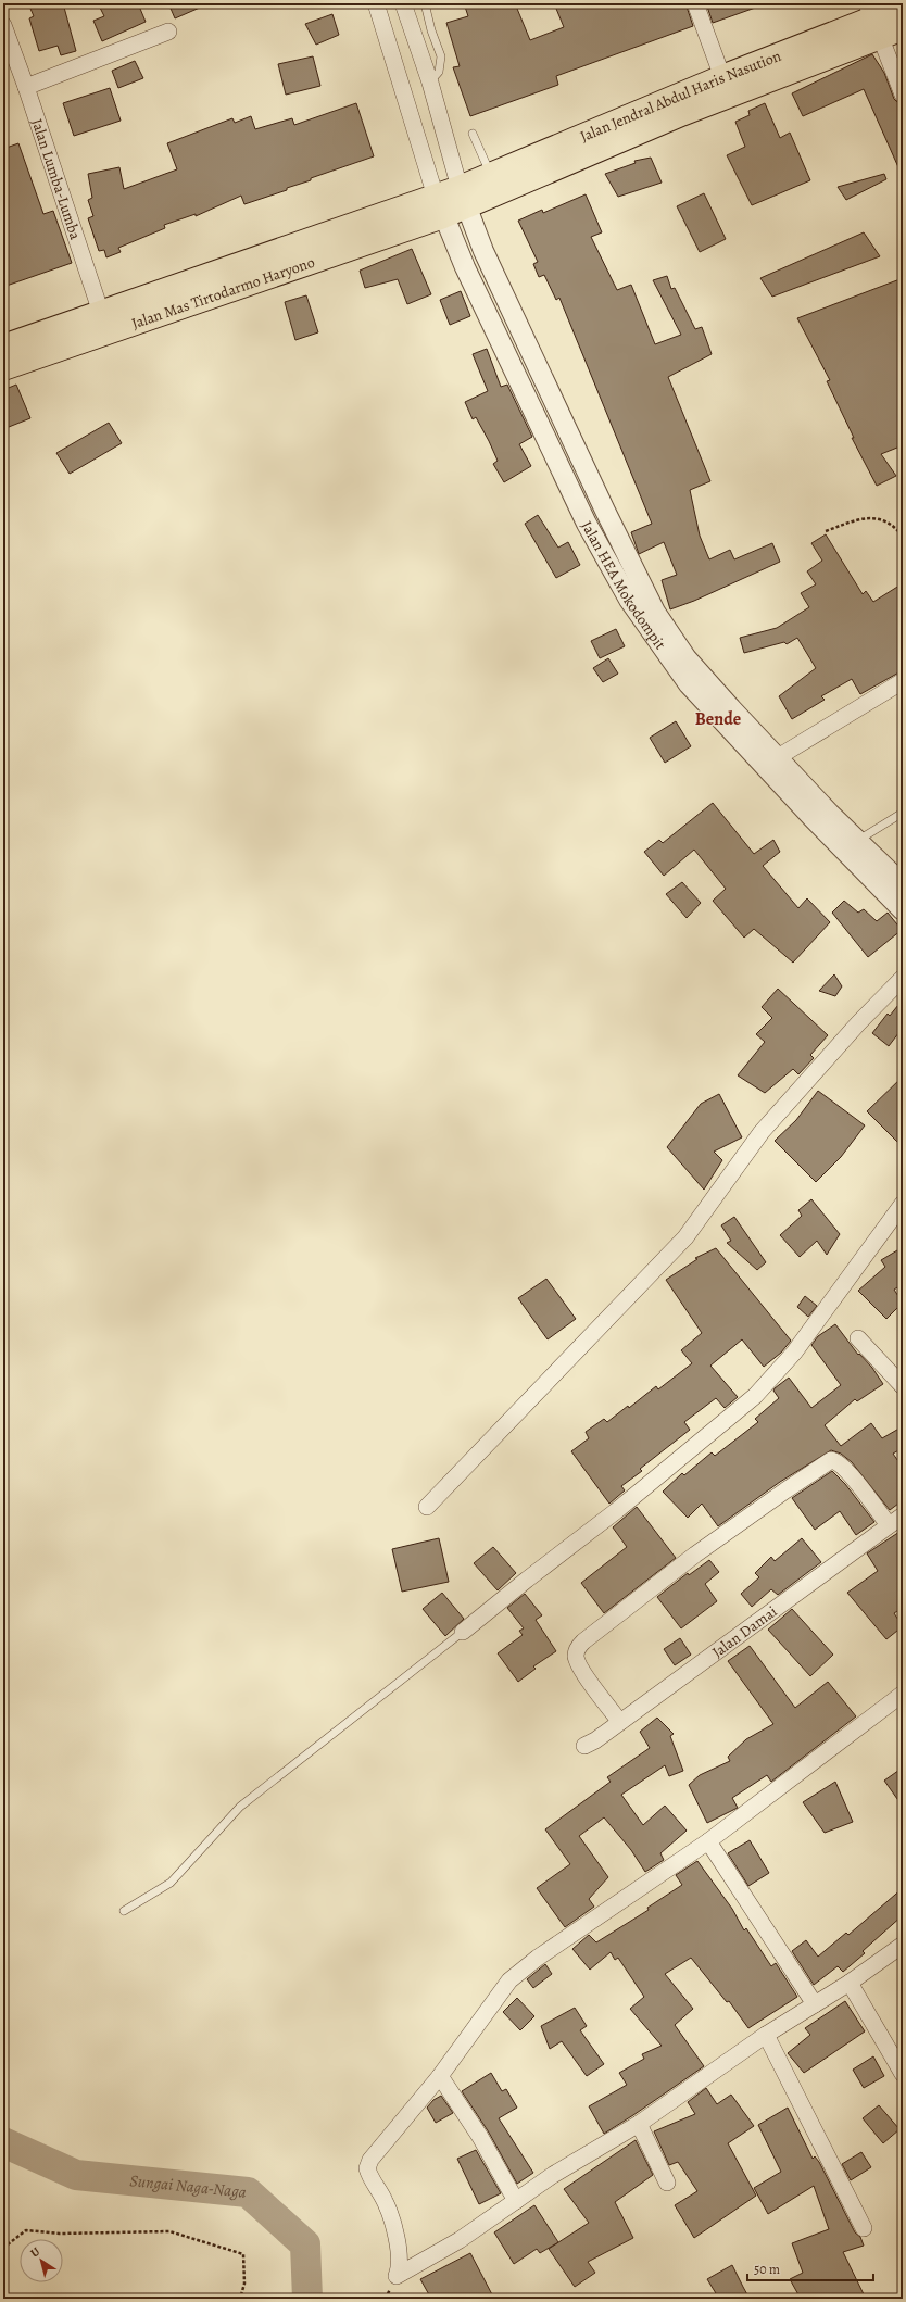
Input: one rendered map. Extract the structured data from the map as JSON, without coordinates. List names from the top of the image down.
{
  "streets": {
    "highway": ["Jalan Jendral Abdul Haris Nasution", "Jalan Mas Tirtodarmo Haryono"],
    "street": ["Jalan Lumba-Lumba", "Jalan HEA Mokodompit", "Jalan Damai"]
  },
  "crossings": [
    ["Jalan Jendral Abdul Haris Nasution", "Jalan Mas Tirtodarmo Haryono"],
    ["Jalan Jendral Abdul Haris Nasution", "Jalan HEA Mokodompit"],
    ["Jalan Lumba-Lumba", "Jalan Mas Tirtodarmo Haryono"],
    ["Jalan Mas Tirtodarmo Haryono", "Jalan HEA Mokodompit"]
  ],
  "districts": ["Bende"],
  "water": ["Sungai Naga-Naga"],
  "scale_bar": "50 m",
  "north": "top left"
}
